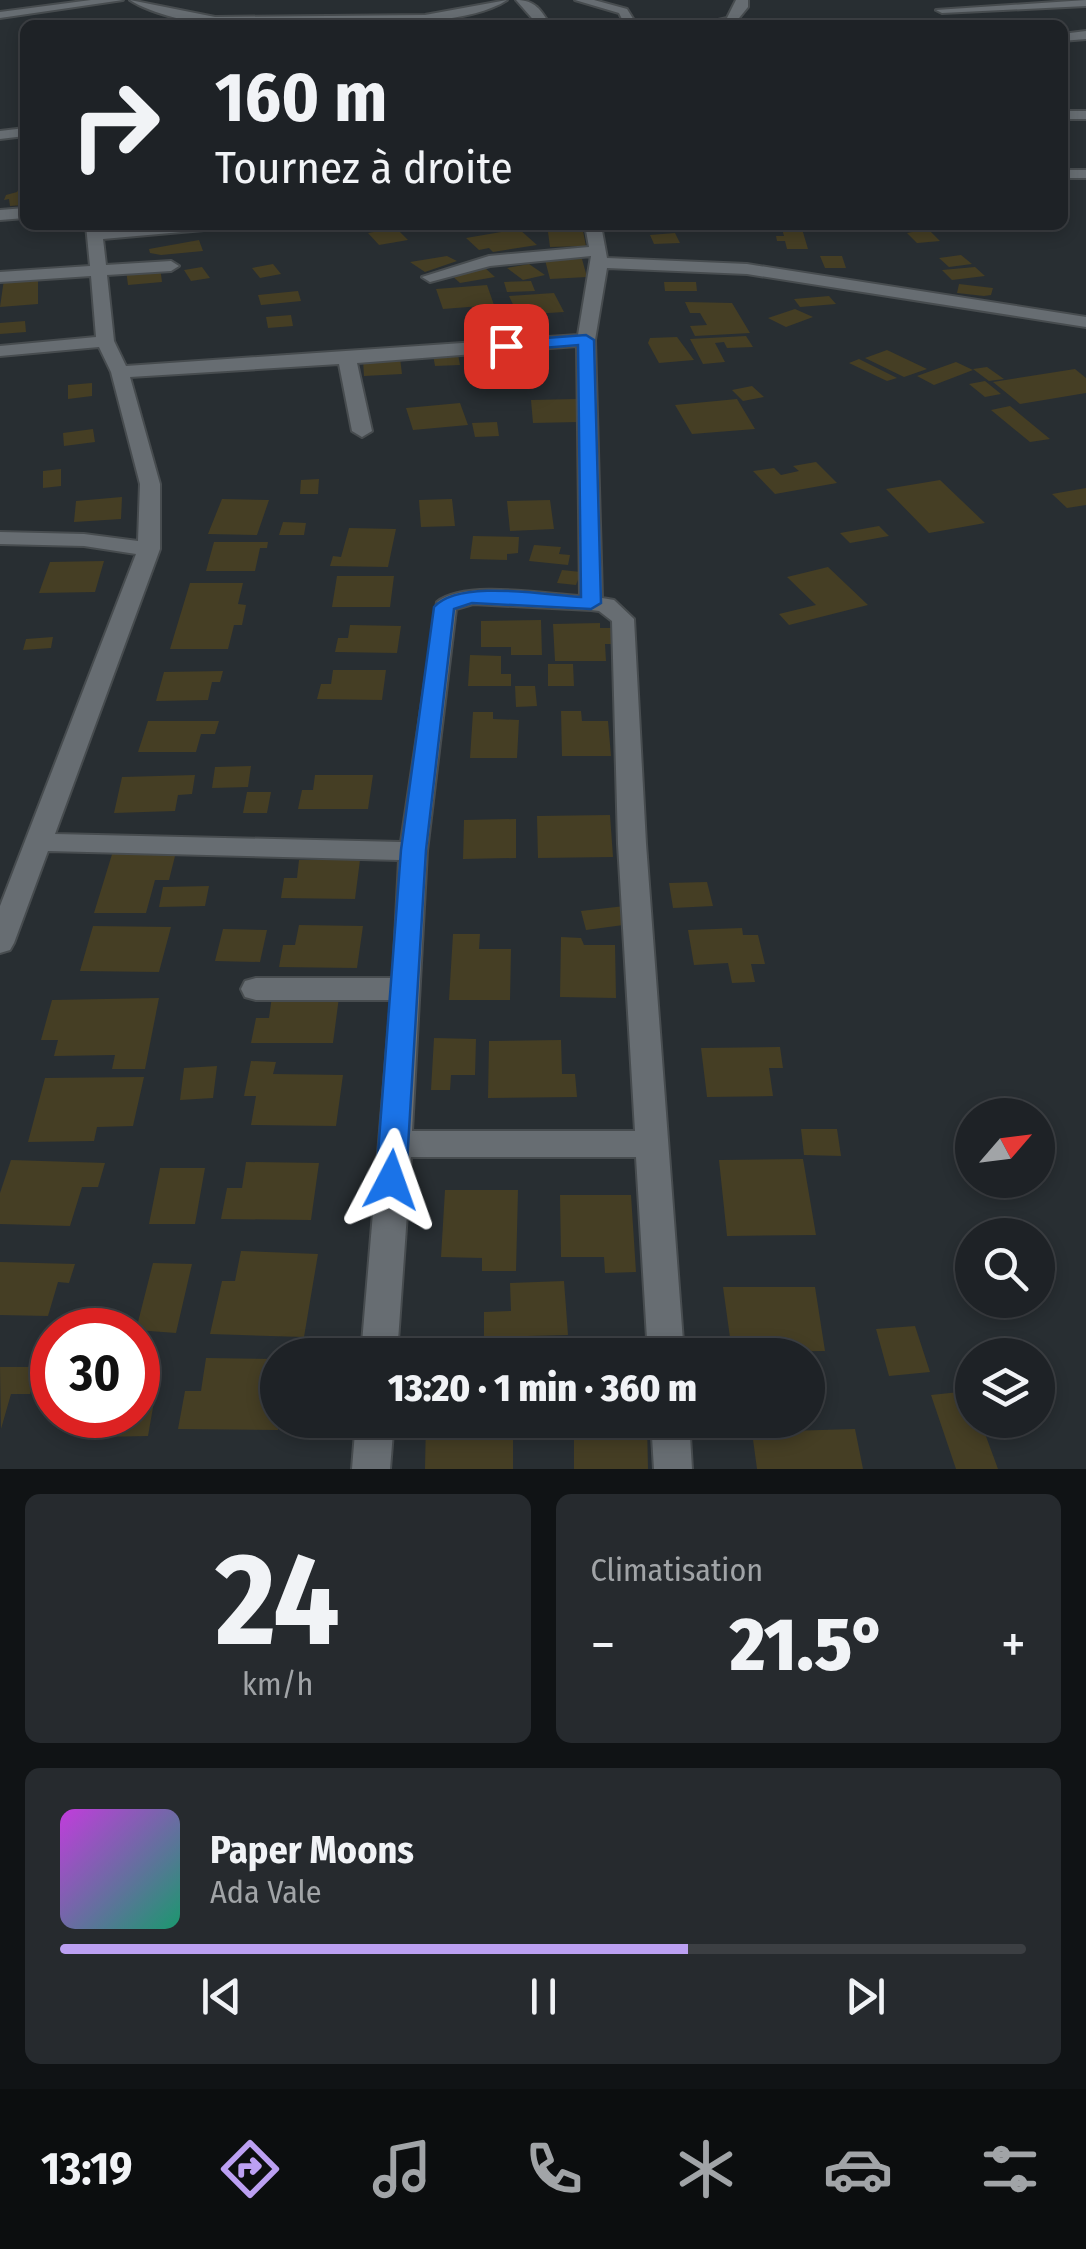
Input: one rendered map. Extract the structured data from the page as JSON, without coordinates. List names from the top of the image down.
{
  "north": "top right",
  "page": {
    "turn": ["160 m", "Tournez à droite"],
    "limit": "30",
    "trip": "13:20 · 1 min · 360 m",
    "tile": [
      ["24", "km/h"],
      "Climatisation"
    ],
    "heat": ["−", "21.5°", "+"],
    "song": ["Paper Moons", "Ada Vale"],
    "tabs": "13:19"
  }
}
